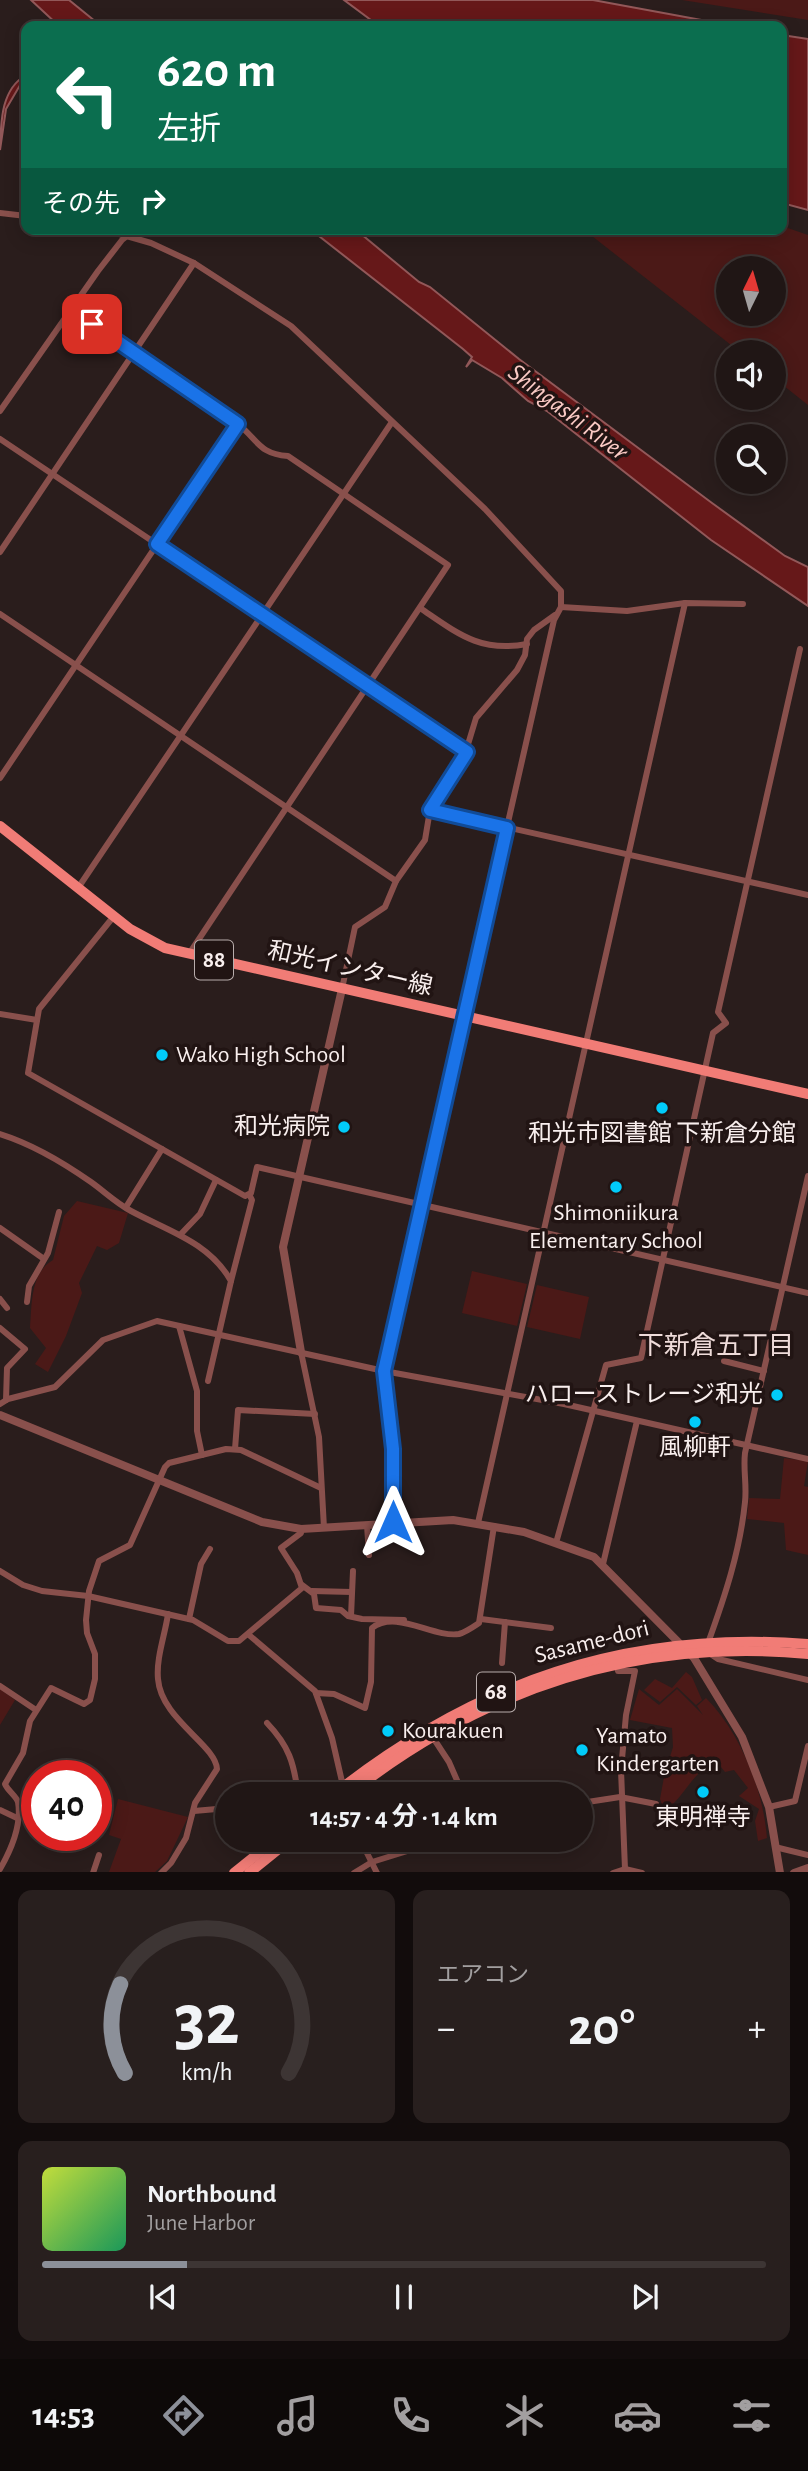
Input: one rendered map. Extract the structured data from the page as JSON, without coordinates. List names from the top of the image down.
{
  "streets": {
    "main road": [
      "88",
      "和光インター線",
      "Sasame-dori",
      "68"
    ]
  },
  "districts": ["下新倉五丁目"],
  "water": ["Shingashi River"],
  "places": [
    "Wako High School",
    "和光市図書館 下新倉分館",
    "和光病院",
    "Shimoniikura Elementary School",
    "ハローストレージ和光",
    "風柳軒",
    "Kourakuen",
    "Yamato Kindergarten",
    "東明禅寺"
  ],
  "north": "top",
  "page": {
    "turn": ["620 m", "左折"],
    "then": "その先",
    "limit": "40",
    "trip": "14:57 · 4 分 · 1.4 km",
    "tile": "エアコン",
    "heat": ["−", "20°", "+"],
    "song": ["Northbound", "June Harbor"],
    "tabs": "14:53",
    "gauge": ["32", "km/h"]
  }
}
